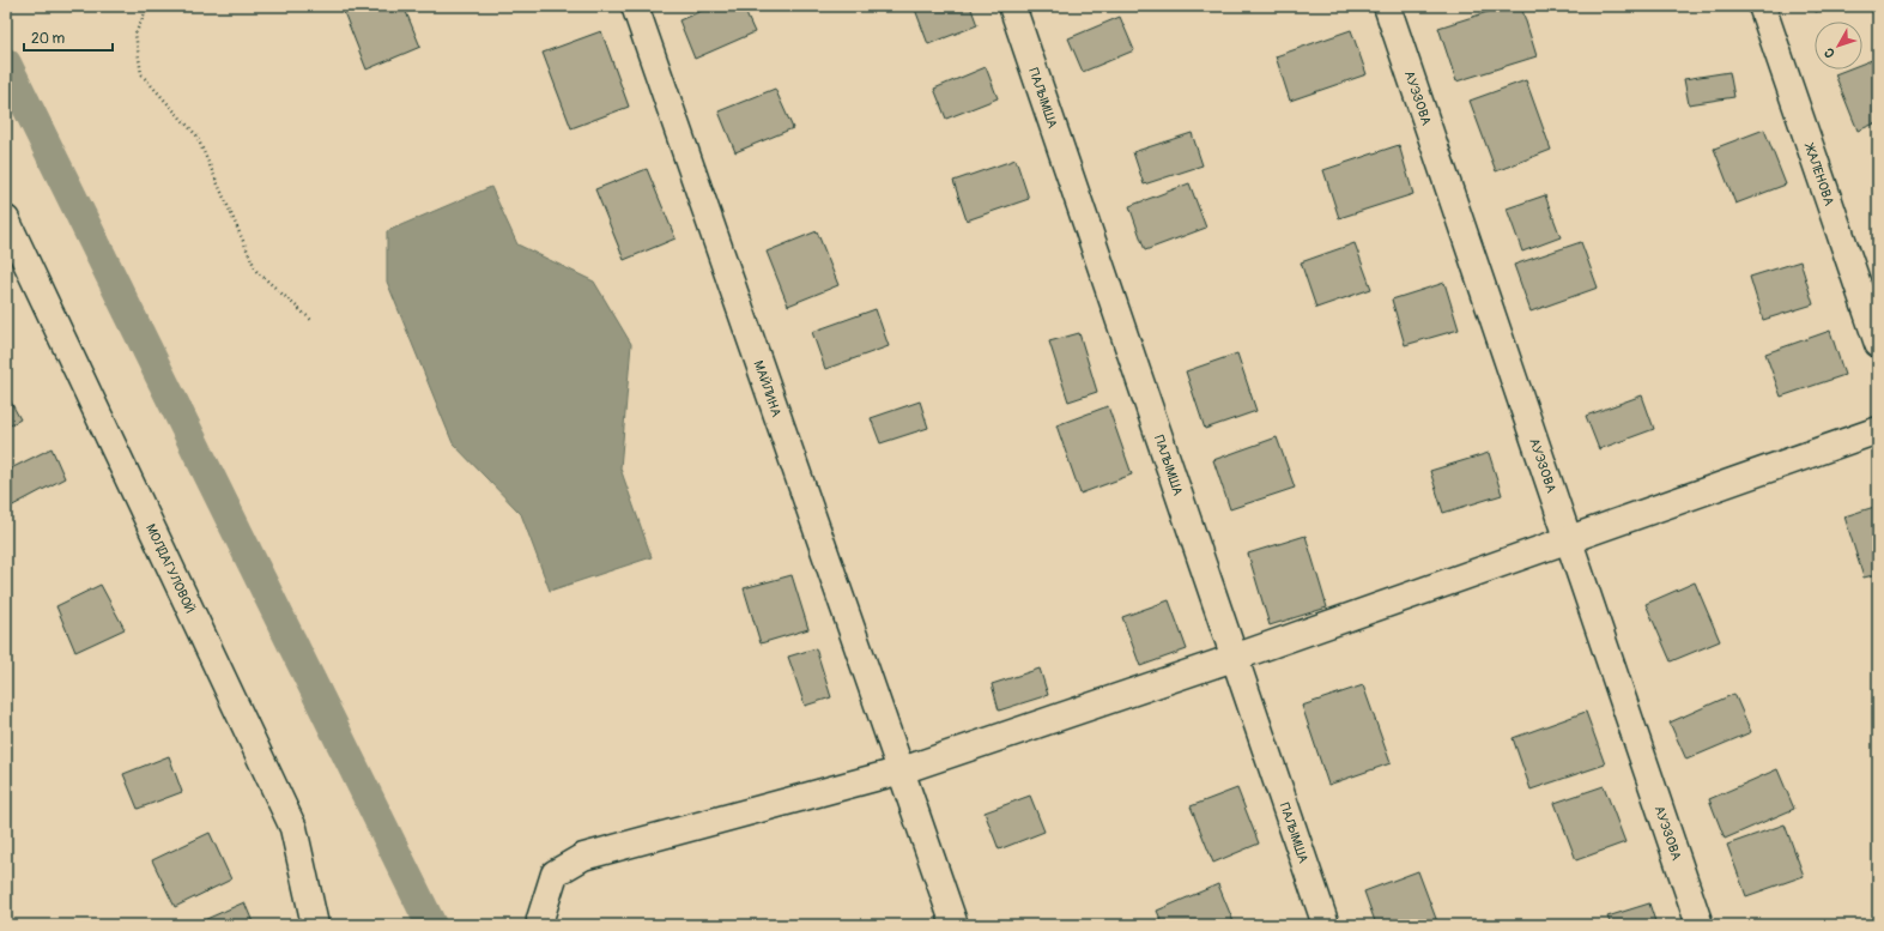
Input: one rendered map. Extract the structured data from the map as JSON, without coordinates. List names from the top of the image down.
{
  "streets": {
    "street": [
      "ПАЛЫМША",
      "АУЭЗОВА",
      "ЖАЛЕНОВА",
      "МАЙЛИНА",
      "МОЛДАГУЛОВОЙ"
    ]
  },
  "scale_bar": "20 m",
  "north": "bottom left"
}
